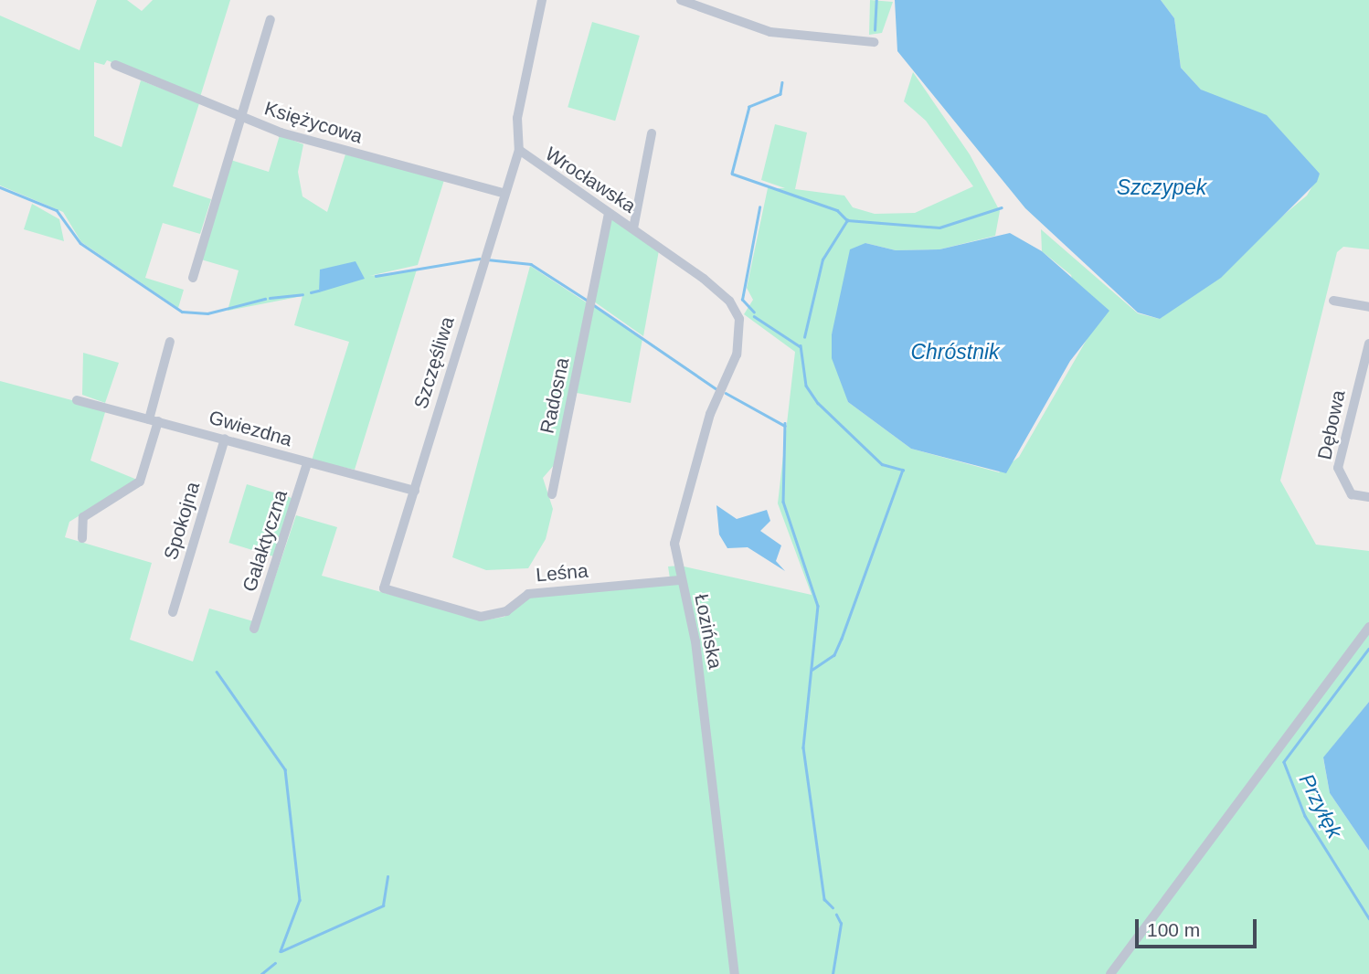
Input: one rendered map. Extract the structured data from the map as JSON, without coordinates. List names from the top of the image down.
{
  "streets": {
    "street": [
      "Księżycowa",
      "Wrocławska",
      "Szczęśliwa",
      "Radosna",
      "Dębowa",
      "Gwiezdna",
      "Spokojna",
      "Galaktyczna",
      "Leśna",
      "Łozińska"
    ]
  },
  "crossings": [
    ["Księżycowa", "Szczęśliwa"],
    ["Wrocławska", "Szczęśliwa"],
    ["Wrocławska", "Radosna"],
    ["Wrocławska", "Łozińska"],
    ["Szczęśliwa", "Gwiezdna"],
    ["Szczęśliwa", "Leśna"],
    ["Gwiezdna", "Spokojna"],
    ["Gwiezdna", "Galaktyczna"],
    ["Leśna", "Łozińska"]
  ],
  "water": ["Szczypek", "Chróstnik", "Przyłęk"],
  "scale_bar": "100 m"
}
